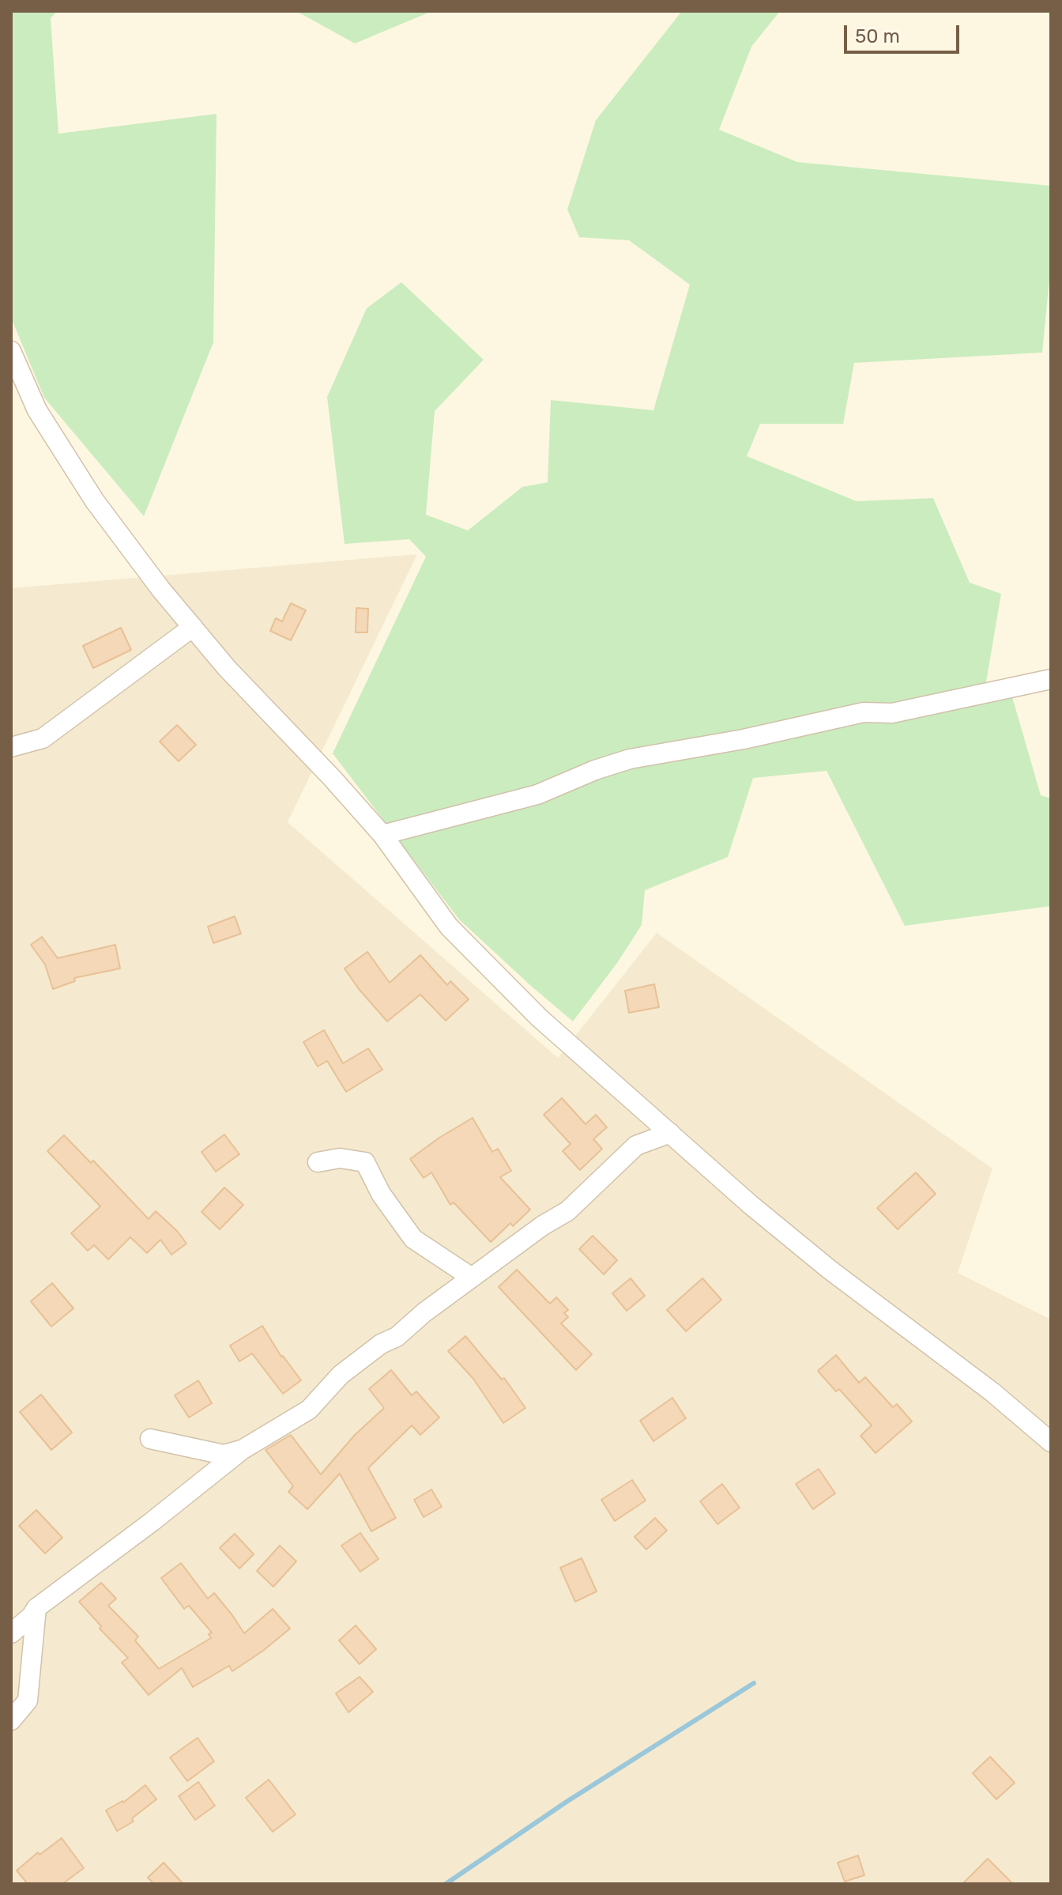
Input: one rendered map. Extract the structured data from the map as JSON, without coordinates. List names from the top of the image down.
{
  "scale_bar": "50 m"
}
